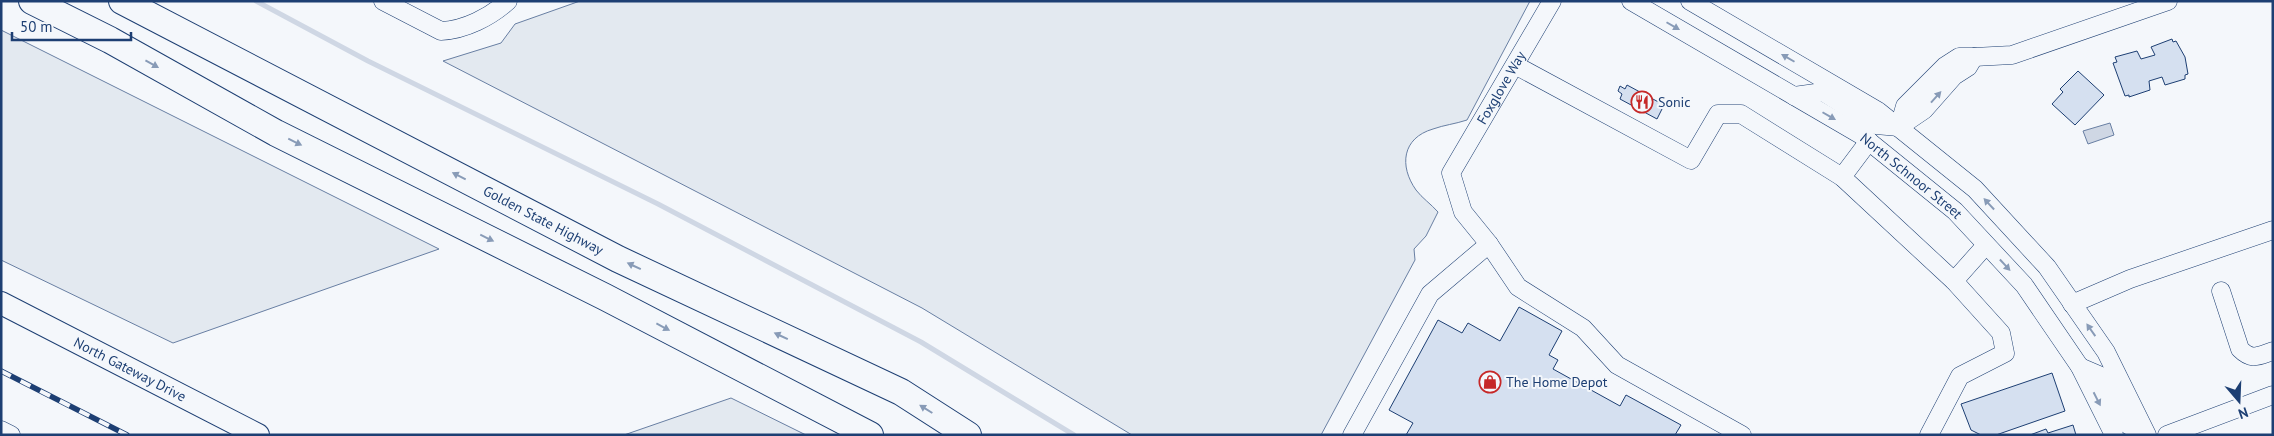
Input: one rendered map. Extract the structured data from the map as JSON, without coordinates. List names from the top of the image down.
{
  "streets": {
    "highway": ["Golden State Highway"],
    "main road": ["North Gateway Drive"],
    "street": ["Foxglove Way", "North Schnoor Street"]
  },
  "places": {
    "restaurant": ["Sonic"],
    "shop": ["The Home Depot"]
  },
  "scale_bar": "50 m",
  "north": "bottom"
}
